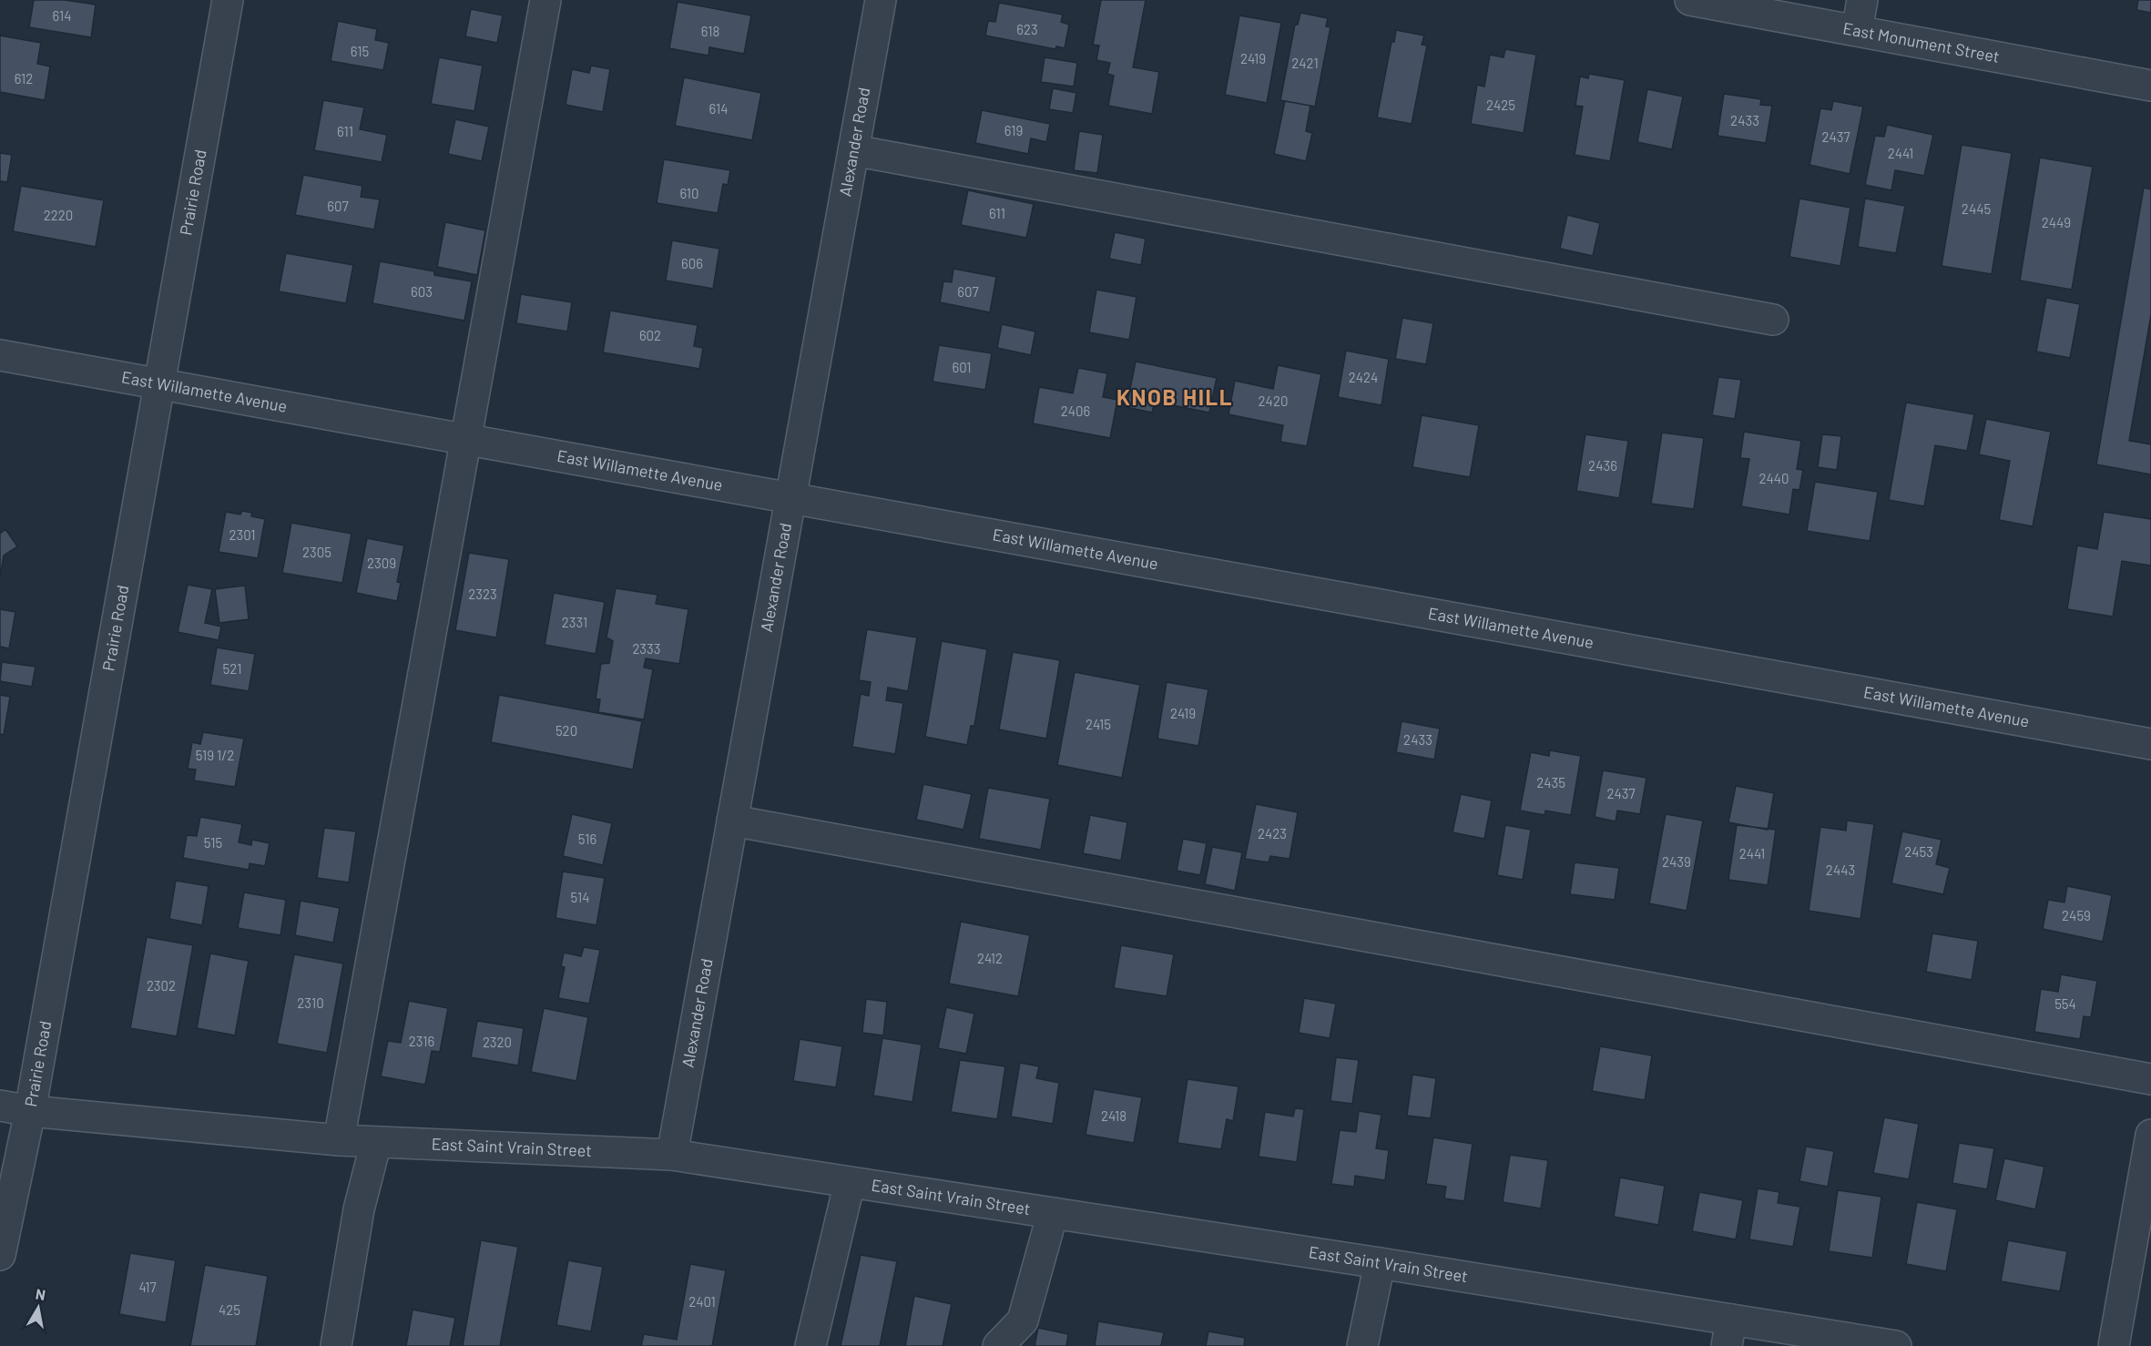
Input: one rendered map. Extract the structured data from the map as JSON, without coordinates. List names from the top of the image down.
{
  "streets": {
    "street": [
      "East Monument Street",
      "Alexander Road",
      "Prairie Road",
      "East Willamette Avenue",
      "East Saint Vrain Street"
    ]
  },
  "crossings": [
    ["Alexander Road", "East Willamette Avenue"],
    ["Alexander Road", "East Saint Vrain Street"],
    ["Prairie Road", "East Willamette Avenue"],
    ["Prairie Road", "East Saint Vrain Street"]
  ],
  "districts": ["KNOB HILL"],
  "house_numbers": [
    "614",
    "623",
    "618",
    "615",
    "2419",
    "2421",
    "612",
    "2425",
    "614",
    "2433",
    "619",
    "611",
    "2437",
    "2441",
    "610",
    "607",
    "2445",
    "611",
    "2220",
    "2449",
    "606",
    "603",
    "607",
    "602",
    "601",
    "2424",
    "2420",
    "2406",
    "2436",
    "2440",
    "2301",
    "2305",
    "2309",
    "2323",
    "2331",
    "2333",
    "521",
    "2419",
    "2415",
    "520",
    "2433",
    "519 1/2",
    "2435",
    "2437",
    "2423",
    "516",
    "515",
    "2453",
    "2441",
    "2439",
    "2443",
    "514",
    "2459",
    "2412",
    "2302",
    "2310",
    "554",
    "2316",
    "2320",
    "2418",
    "417",
    "2401",
    "425"
  ],
  "north": "top"
}
